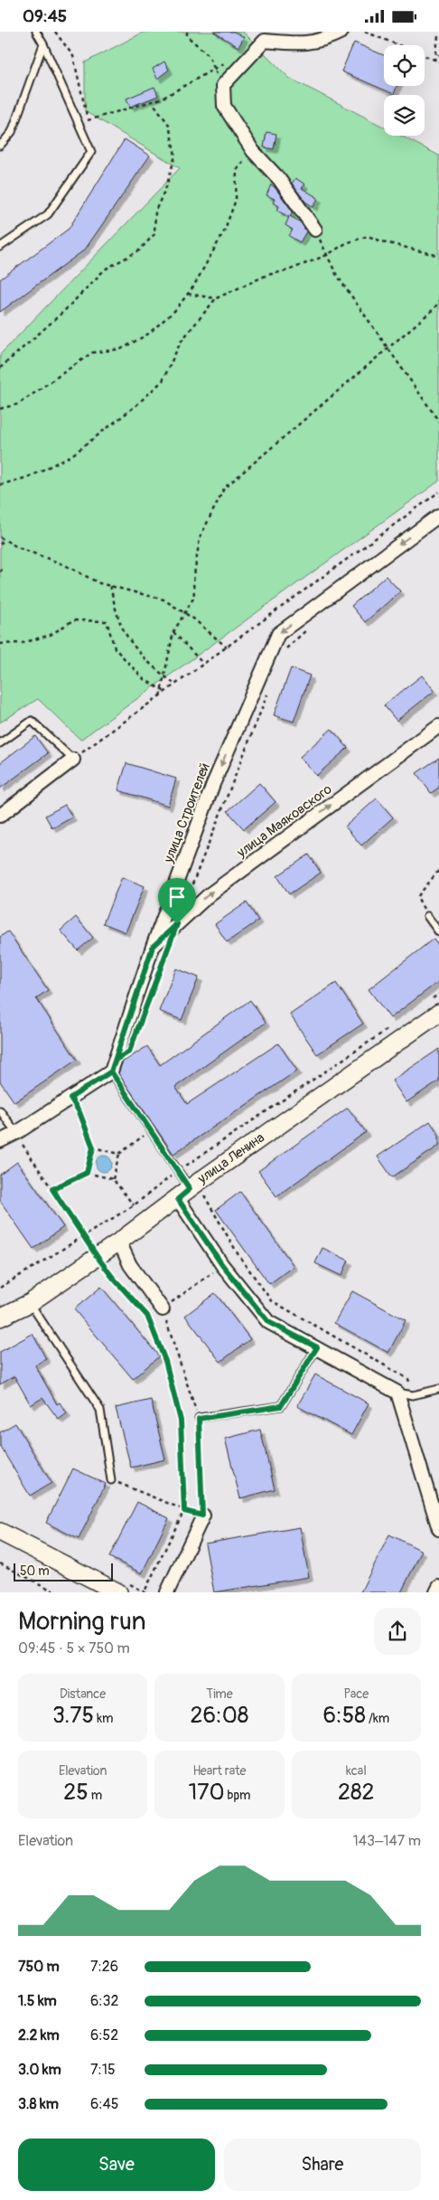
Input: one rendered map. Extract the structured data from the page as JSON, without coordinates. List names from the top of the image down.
{
  "streets": {
    "main road": ["улица Ленина"],
    "street": ["улица Строителей", "улица Маяковского"]
  },
  "crossings": [
    ["улица Строителей", "улица Маяковского"]
  ],
  "one_way": ["улица Строителей", "улица Маяковского"],
  "scale_bar": "50 m",
  "page": {
    "status": "09:45",
    "scale": "50 m",
    "heading": ["Morning run", "09:45 · 5 × 750 m"],
    "stats": [
      ["Distance", "3.75 km"],
      ["Time", "26:08"],
      ["Pace", "6:58 /km"],
      ["Elevation", "25 m"],
      ["Heart rate", "170 bpm"],
      ["kcal", "282"]
    ],
    "chart": ["Elevation", "143–147 m"],
    "list": [
      {
        "name": "750 m",
        "note": "7:26"
      },
      {
        "name": "1.5 km",
        "note": "6:32"
      },
      {
        "name": "2.2 km",
        "note": "6:52"
      },
      {
        "name": "3.0 km",
        "note": "7:15"
      },
      {
        "name": "3.8 km",
        "note": "6:45"
      }
    ],
    "buttons": ["Save", "Share"]
  }
}
